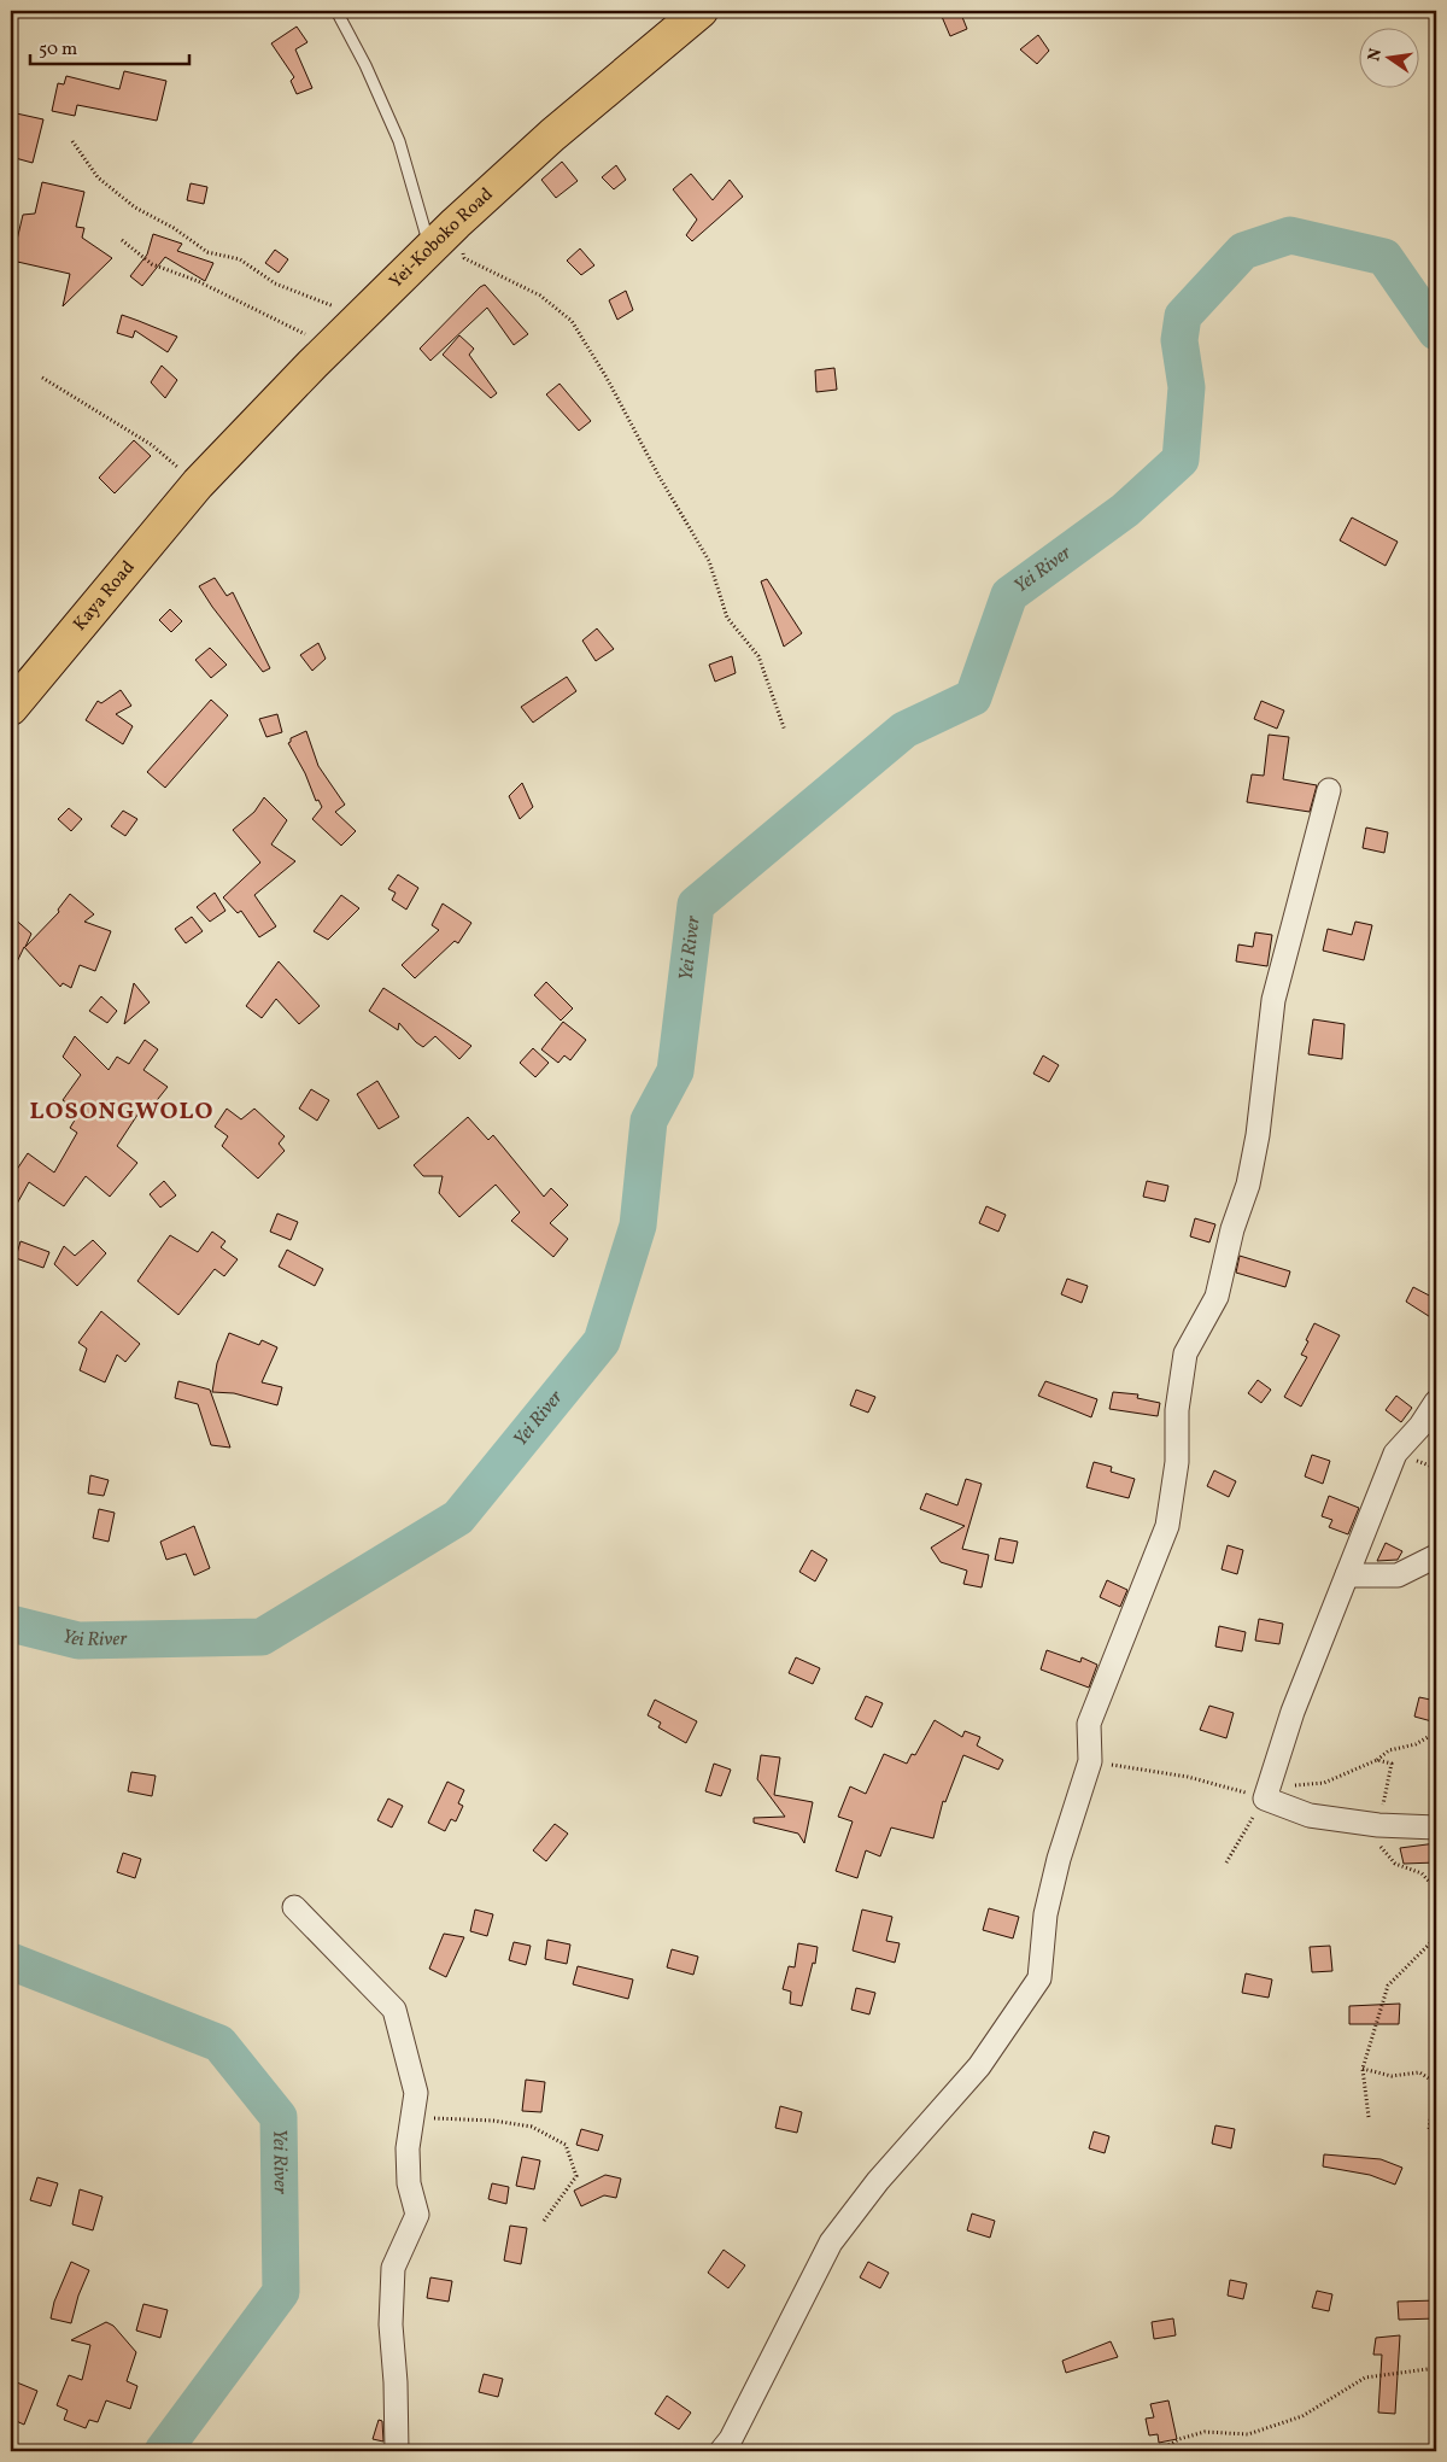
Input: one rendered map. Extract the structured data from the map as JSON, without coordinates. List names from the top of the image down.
{
  "streets": {
    "main road": ["Yei-Koboko Road", "Kaya Road"]
  },
  "crossings": [
    ["Yei-Koboko Road", "Kaya Road"]
  ],
  "districts": ["LOSONGWOLO"],
  "water": ["Yei River"],
  "scale_bar": "50 m",
  "north": "left"
}
